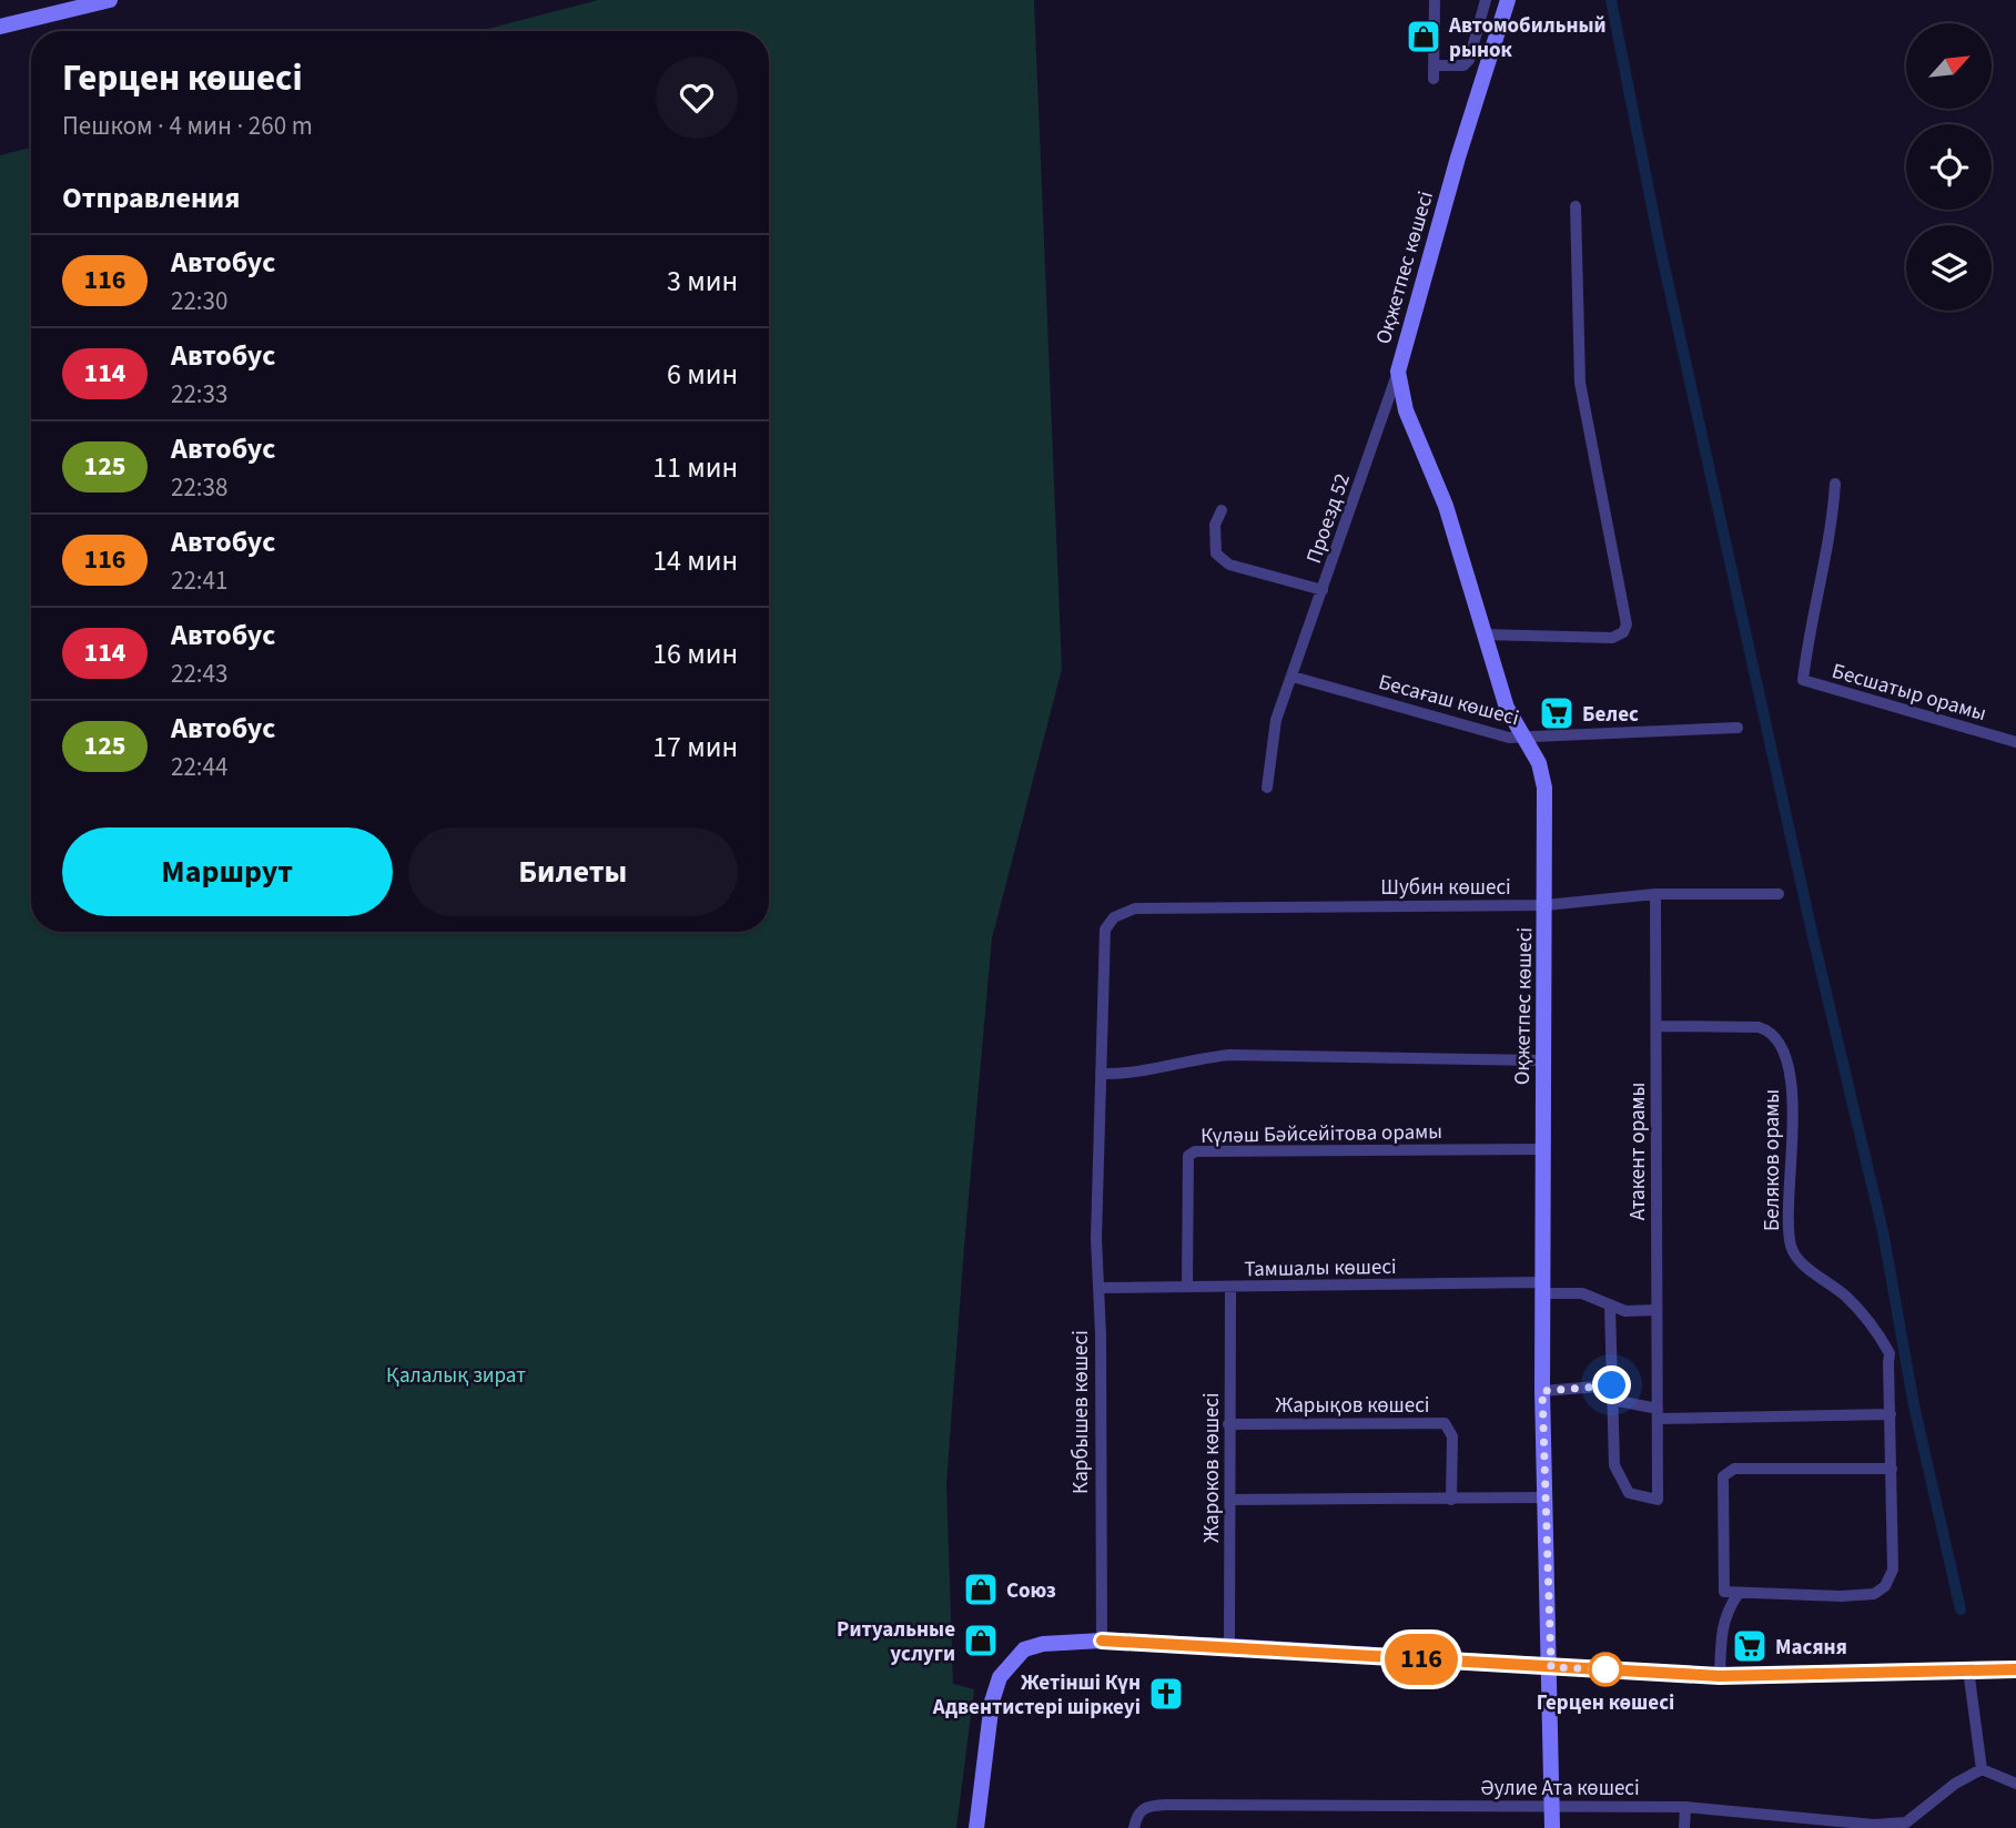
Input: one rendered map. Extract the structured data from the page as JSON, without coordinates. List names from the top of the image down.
{
  "streets": {
    "street": [
      "Оқжетпес көшесі",
      "Проезд 52",
      "Бесшатыр орамы",
      "Бесағаш көшесі",
      "Шубин көшесі",
      "Күләш Бәйсейітова орамы",
      "Атакент орамы",
      "Беляков орамы",
      "Тамшалы көшесі",
      "Жарықов көшесі",
      "Карбышев көшесі",
      "Жароков көшесі",
      "Әулие Ата көшесі"
    ]
  },
  "crossings": [
    ["Оқжетпес көшесі", "Проезд 52"],
    ["Оқжетпес көшесі", "Бесағаш көшесі"],
    ["Оқжетпес көшесі", "Шубин көшесі"],
    ["Оқжетпес көшесі", "Күләш Бәйсейітова орамы"],
    ["Оқжетпес көшесі", "Тамшалы көшесі"],
    ["Оқжетпес көшесі", "Әулие Ата көшесі"],
    ["Проезд 52", "Бесағаш көшесі"],
    ["Шубин көшесі", "Атакент орамы"],
    ["Шубин көшесі", "Карбышев көшесі"],
    ["Күләш Бәйсейітова орамы", "Тамшалы көшесі"],
    ["Атакент орамы", "Беляков орамы"],
    ["Атакент орамы", "Тамшалы көшесі"],
    ["Тамшалы көшесі", "Карбышев көшесі"],
    ["Тамшалы көшесі", "Жароков көшесі"],
    ["Жарықов көшесі", "Жароков көшесі"]
  ],
  "parks": ["Қалалық зират"],
  "places": {
    "shop": ["Автомобильный рынок", "Союз", "Ритуальные услуги"],
    "supermarket": ["Белес", "Масяня"],
    "other": ["Герцен көшесі"],
    "church": ["Жетінші Күн Адвентистері шіркеуі"]
  },
  "lines": ["bus line 116"],
  "north": "top right",
  "page": {
    "on_map": "116",
    "heading": [
      ["Герцен көшесі", "Пешком · 4 мин · 260 m"],
      "Отправления"
    ],
    "list": [
      {
        "mark": "116",
        "name": "Автобус",
        "note": "22:30",
        "value": "3 мин"
      },
      {
        "mark": "114",
        "name": "Автобус",
        "note": "22:33",
        "value": "6 мин"
      },
      {
        "mark": "125",
        "name": "Автобус",
        "note": "22:38",
        "value": "11 мин"
      },
      {
        "mark": "116",
        "name": "Автобус",
        "note": "22:41",
        "value": "14 мин"
      },
      {
        "mark": "114",
        "name": "Автобус",
        "note": "22:43",
        "value": "16 мин"
      },
      {
        "mark": "125",
        "name": "Автобус",
        "note": "22:44",
        "value": "17 мин"
      }
    ],
    "buttons": ["Маршрут", "Билеты"]
  }
}
